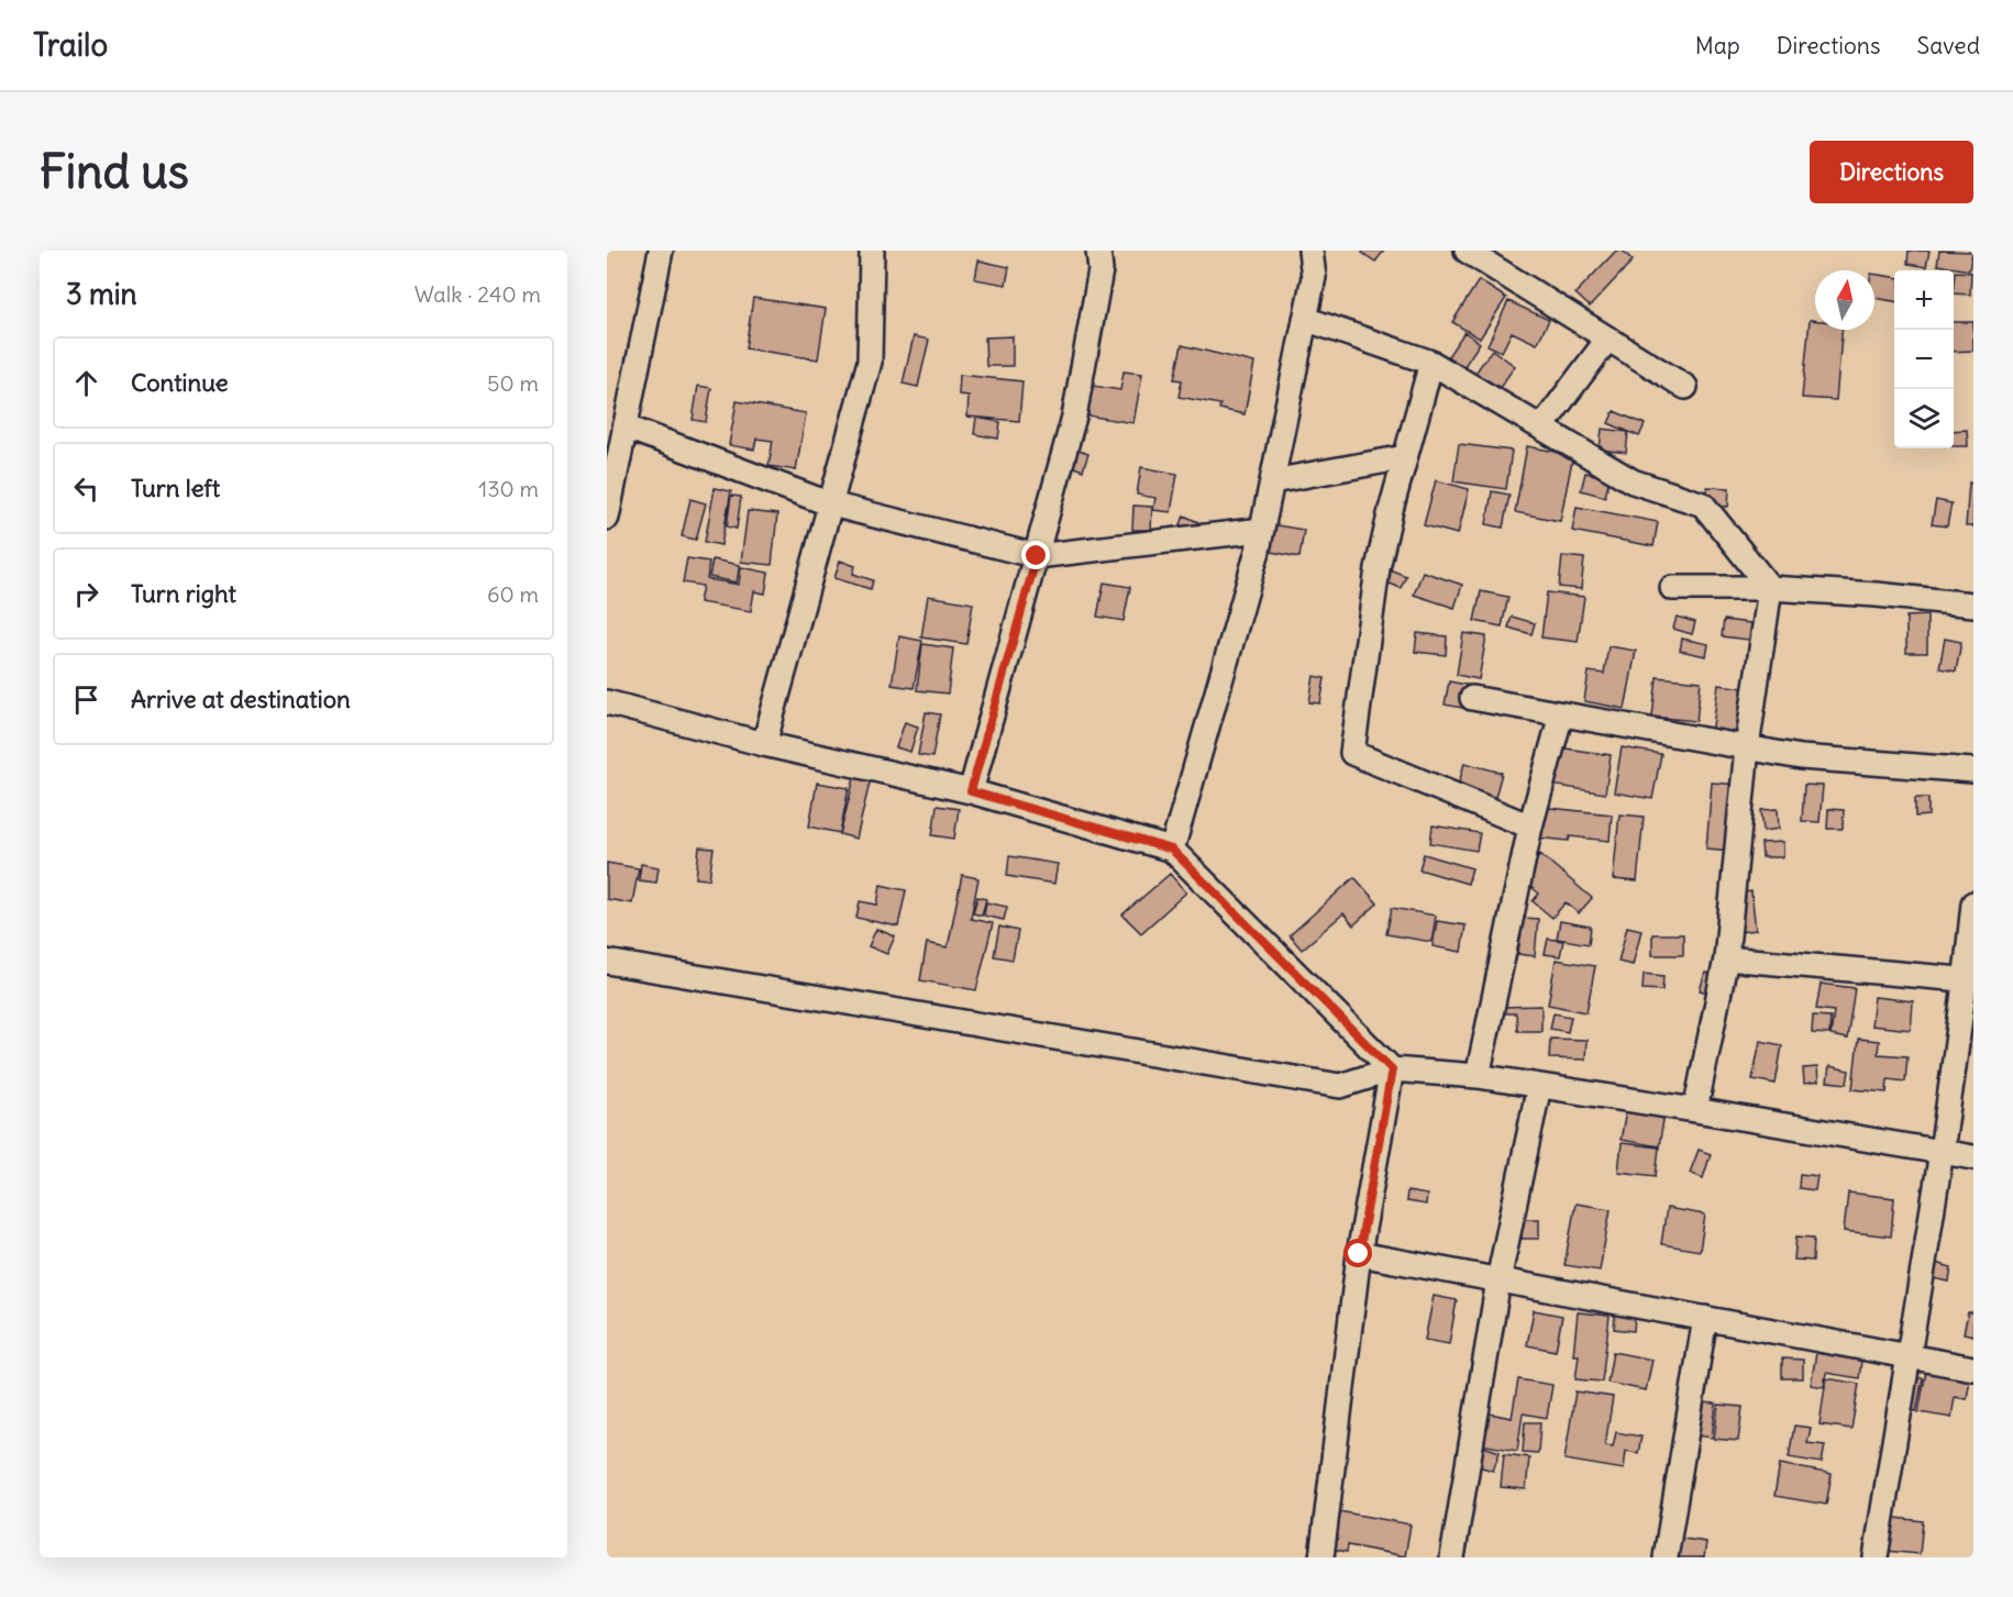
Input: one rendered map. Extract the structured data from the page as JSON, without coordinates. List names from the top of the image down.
{
  "north": "top",
  "page": {
    "header": "Trailo",
    "nav": ["Map", "Directions", "Saved"],
    "buttons": "Directions",
    "title": "Find us",
    "heading": ["3 min", "Walk · 240 m"],
    "map_buttons": ["+", "−"],
    "list": [
      ["Continue", "50 m"],
      ["Turn left", "130 m"],
      ["Turn right", "60 m"],
      "Arrive at destination"
    ]
  }
}
